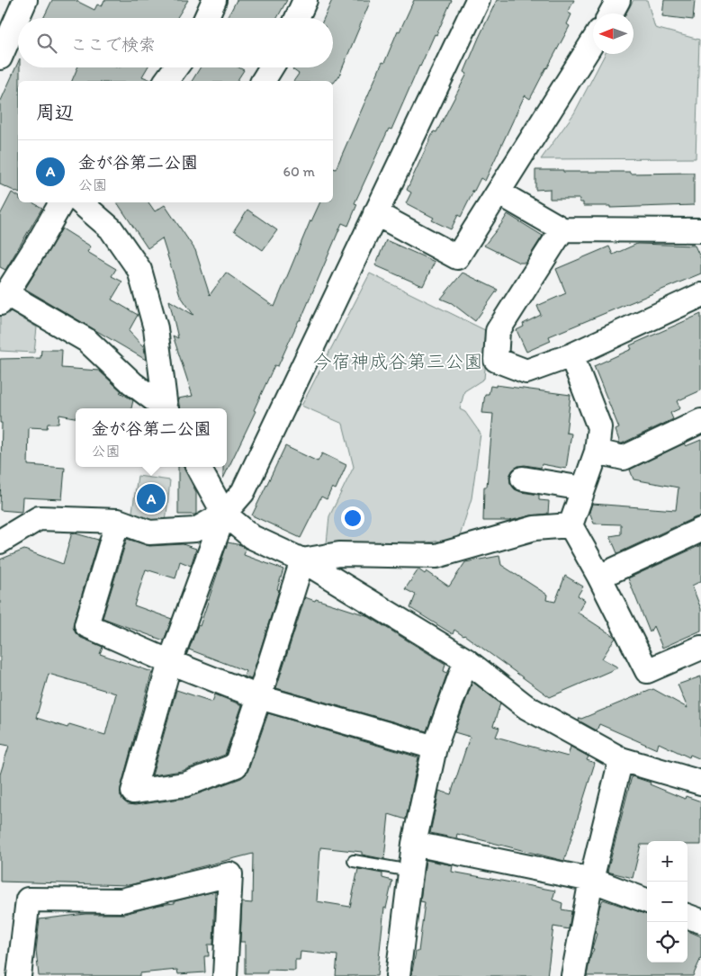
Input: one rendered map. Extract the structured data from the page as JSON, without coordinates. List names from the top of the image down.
{
  "parks": ["今宿神成谷第三公園"],
  "north": "left",
  "page": {
    "search": "ここで検索",
    "heading": "周辺",
    "list": [
      {
        "mark": "A",
        "name": "金が谷第二公園",
        "note": "公園",
        "value": "60 m"
      }
    ],
    "popup": ["金が谷第二公園", "公園"],
    "pins": "A",
    "map_buttons": ["+", "−"]
  }
}
